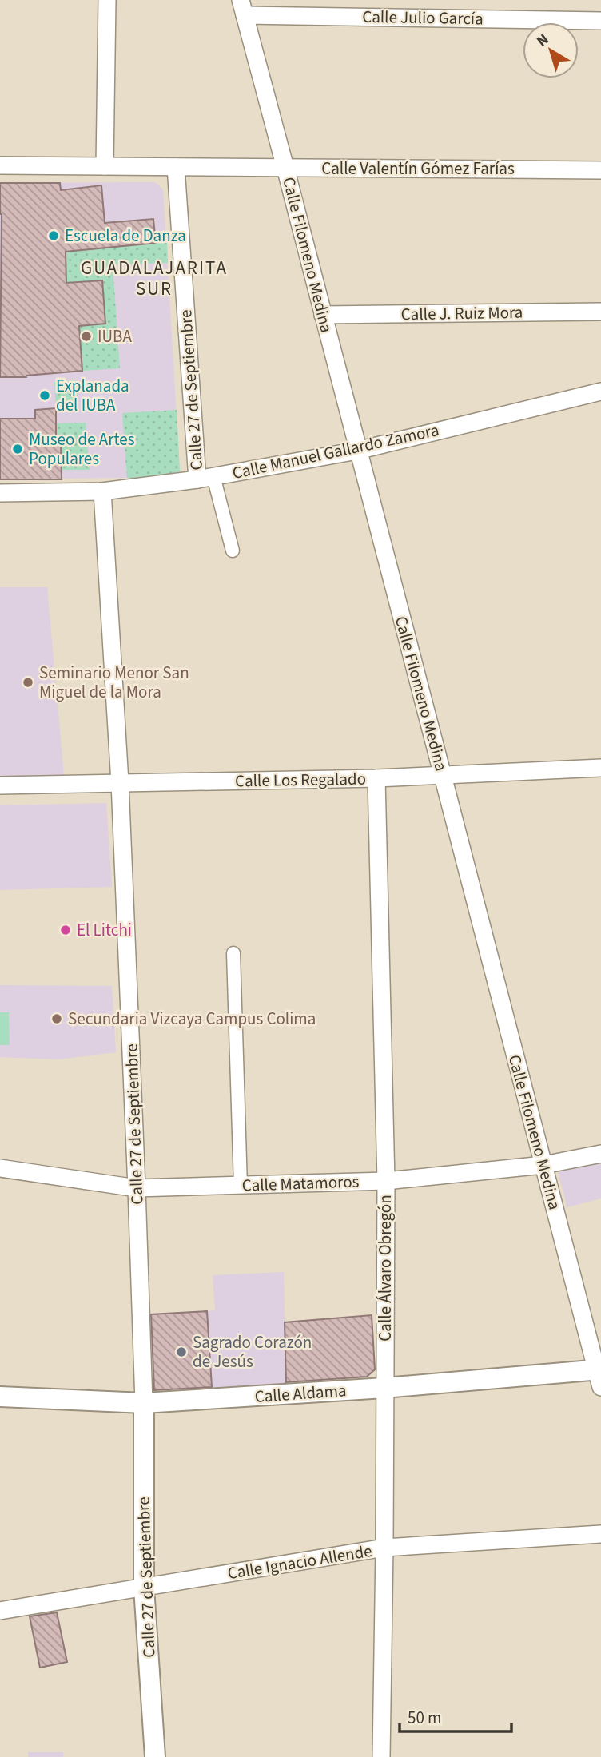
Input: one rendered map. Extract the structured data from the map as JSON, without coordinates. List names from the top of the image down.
{
  "streets": {
    "street": [
      "Calle Julio García",
      "Calle Valentín Gómez Farías",
      "Calle Filomeno Medina",
      "Calle J. Ruiz Mora",
      "Calle 27 de Septiembre",
      "Calle Manuel Gallardo Zamora",
      "Calle Los Regalado",
      "Calle Matamoros",
      "Calle Álvaro Obregón",
      "Calle Aldama",
      "Calle Ignacio Allende"
    ]
  },
  "crossings": [
    ["Calle Julio García", "Calle Filomeno Medina"],
    ["Calle Valentín Gómez Farías", "Calle Filomeno Medina"],
    ["Calle Valentín Gómez Farías", "Calle 27 de Septiembre"],
    ["Calle Filomeno Medina", "Calle J. Ruiz Mora"],
    ["Calle Filomeno Medina", "Calle Manuel Gallardo Zamora"],
    ["Calle Filomeno Medina", "Calle Los Regalado"],
    ["Calle Filomeno Medina", "Calle Matamoros"],
    ["Calle Filomeno Medina", "Calle Aldama"],
    ["Calle 27 de Septiembre", "Calle Manuel Gallardo Zamora"],
    ["Calle 27 de Septiembre", "Calle Los Regalado"],
    ["Calle 27 de Septiembre", "Calle Matamoros"],
    ["Calle 27 de Septiembre", "Calle Aldama"],
    ["Calle 27 de Septiembre", "Calle Ignacio Allende"],
    ["Calle Los Regalado", "Calle Álvaro Obregón"],
    ["Calle Matamoros", "Calle Álvaro Obregón"],
    ["Calle Álvaro Obregón", "Calle Aldama"],
    ["Calle Álvaro Obregón", "Calle Ignacio Allende"]
  ],
  "districts": ["GUADALAJARITA SUR"],
  "places": [
    "Escuela de Danza",
    "IUBA",
    "Explanada del IUBA",
    "Museo de Artes Populares",
    "Seminario Menor San Miguel de la Mora",
    "El Litchi",
    "Secundaria Vizcaya Campus Colima",
    "Sagrado Corazón de Jesús"
  ],
  "scale_bar": "50 m",
  "north": "top left"
}
